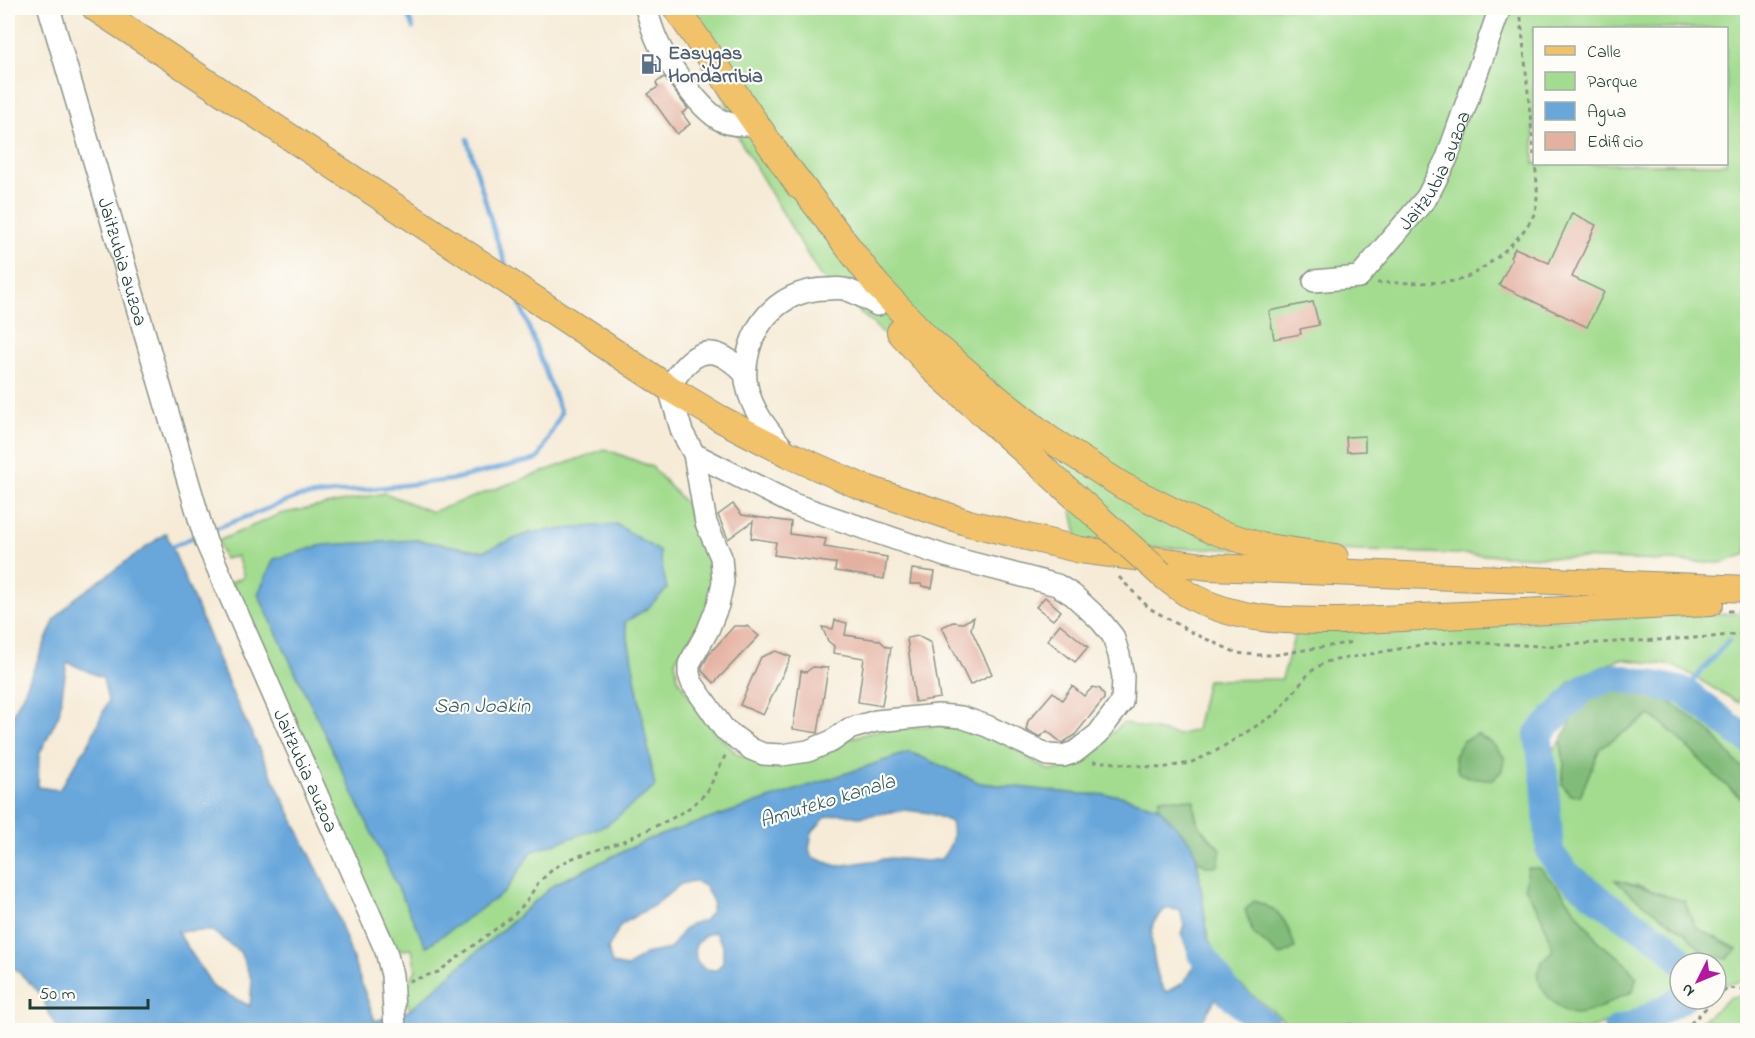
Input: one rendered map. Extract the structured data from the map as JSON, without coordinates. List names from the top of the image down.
{
  "streets": {
    "street": ["Jaitzubia auzoa"]
  },
  "water": ["San Joakin", "Amuteko kanala"],
  "places": {
    "fuel station": ["Easygas Hondarribia"]
  },
  "legend": [
    "Calle",
    "Parque",
    "Agua",
    "Edificio"
  ],
  "scale_bar": "50 m",
  "north": "bottom left"
}
